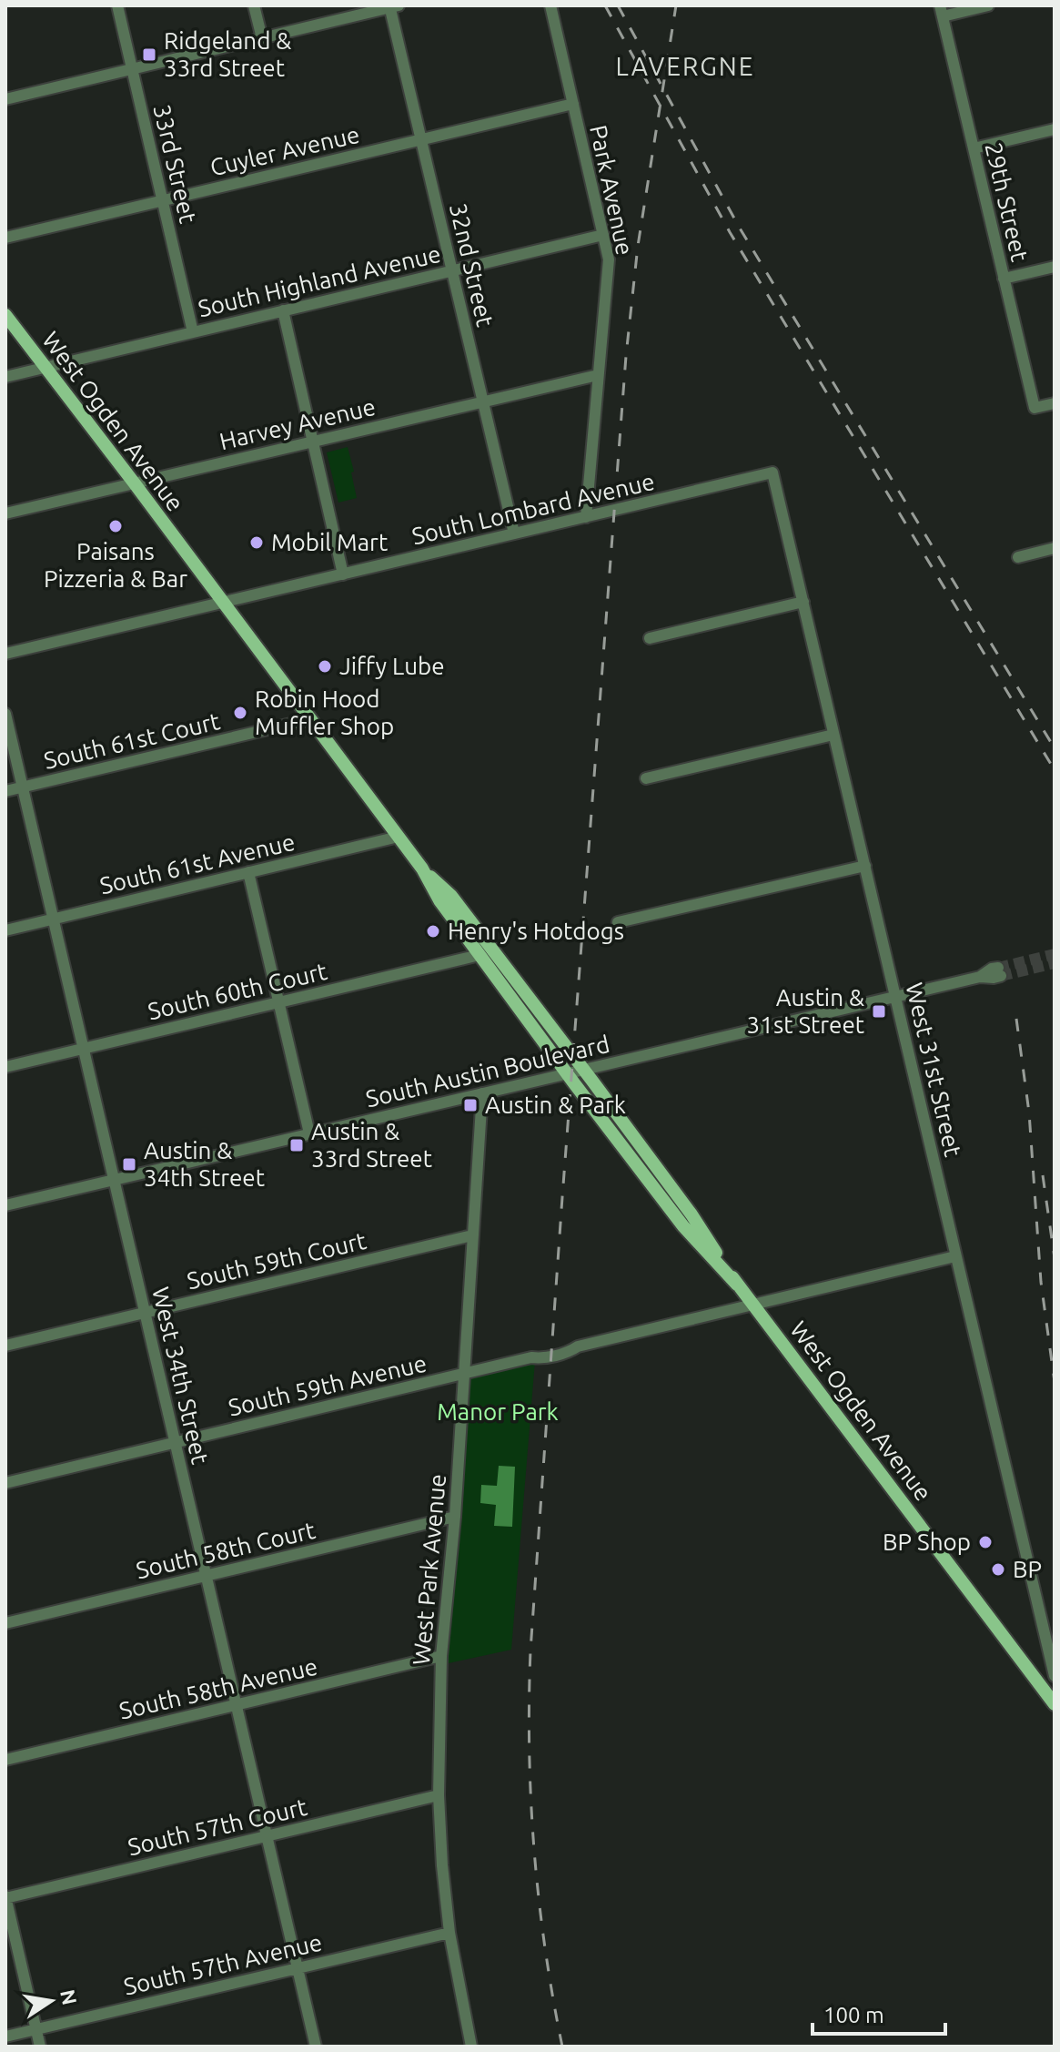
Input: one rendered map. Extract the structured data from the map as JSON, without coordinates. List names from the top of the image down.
{
  "streets": {
    "main road": ["West Ogden Avenue"],
    "street": [
      "Cuyler Avenue",
      "33rd Street",
      "Park Avenue",
      "29th Street",
      "32nd Street",
      "South Highland Avenue",
      "Harvey Avenue",
      "South Lombard Avenue",
      "South 61st Court",
      "South 61st Avenue",
      "South 60th Court",
      "West 31st Street",
      "South Austin Boulevard",
      "South 59th Court",
      "West 34th Street",
      "South 59th Avenue",
      "South 58th Court",
      "West Park Avenue",
      "South 58th Avenue",
      "South 57th Court",
      "South 57th Avenue"
    ]
  },
  "crossings": [
    ["Cuyler Avenue", "33rd Street"],
    ["Cuyler Avenue", "Park Avenue"],
    ["Cuyler Avenue", "32nd Street"],
    ["33rd Street", "South Highland Avenue"],
    ["Park Avenue", "South Highland Avenue"],
    ["Park Avenue", "Harvey Avenue"],
    ["Park Avenue", "South Lombard Avenue"],
    ["32nd Street", "South Highland Avenue"],
    ["32nd Street", "Harvey Avenue"],
    ["32nd Street", "South Lombard Avenue"],
    ["South Highland Avenue", "West Ogden Avenue"],
    ["West Ogden Avenue", "Harvey Avenue"],
    ["West Ogden Avenue", "South Lombard Avenue"],
    ["West Ogden Avenue", "South 61st Court"],
    ["West Ogden Avenue", "South 61st Avenue"],
    ["West Ogden Avenue", "South 60th Court"],
    ["West Ogden Avenue", "South Austin Boulevard"],
    ["West Ogden Avenue", "South 59th Avenue"],
    ["South Lombard Avenue", "West 31st Street"],
    ["South 61st Court", "West 34th Street"],
    ["South 61st Avenue", "West 34th Street"],
    ["South 60th Court", "West 34th Street"],
    ["West 31st Street", "South Austin Boulevard"],
    ["West 31st Street", "South 59th Avenue"],
    ["South Austin Boulevard", "West 34th Street"],
    ["South Austin Boulevard", "West Park Avenue"],
    ["South 59th Court", "West 34th Street"],
    ["South 59th Court", "West Park Avenue"],
    ["West 34th Street", "South 59th Avenue"],
    ["West 34th Street", "South 58th Court"],
    ["West 34th Street", "South 58th Avenue"],
    ["West 34th Street", "South 57th Court"],
    ["West 34th Street", "South 57th Avenue"],
    ["South 59th Avenue", "West Park Avenue"],
    ["South 58th Court", "West Park Avenue"],
    ["West Park Avenue", "South 58th Avenue"],
    ["West Park Avenue", "South 57th Court"],
    ["West Park Avenue", "South 57th Avenue"]
  ],
  "districts": ["LAVERGNE"],
  "parks": ["Manor Park"],
  "places": {
    "transit": [
      "Ridgeland & 33rd Street",
      "Austin & 31st Street",
      "Austin & Park",
      "Austin & 33rd Street",
      "Austin & 34th Street"
    ],
    "other": [
      "Paisans Pizzeria & Bar",
      "Mobil Mart",
      "Jiffy Lube",
      "Robin Hood Muffler Shop",
      "Henry's Hotdogs",
      "BP Shop",
      "BP"
    ]
  },
  "scale_bar": "100 m",
  "north": "right"
}
